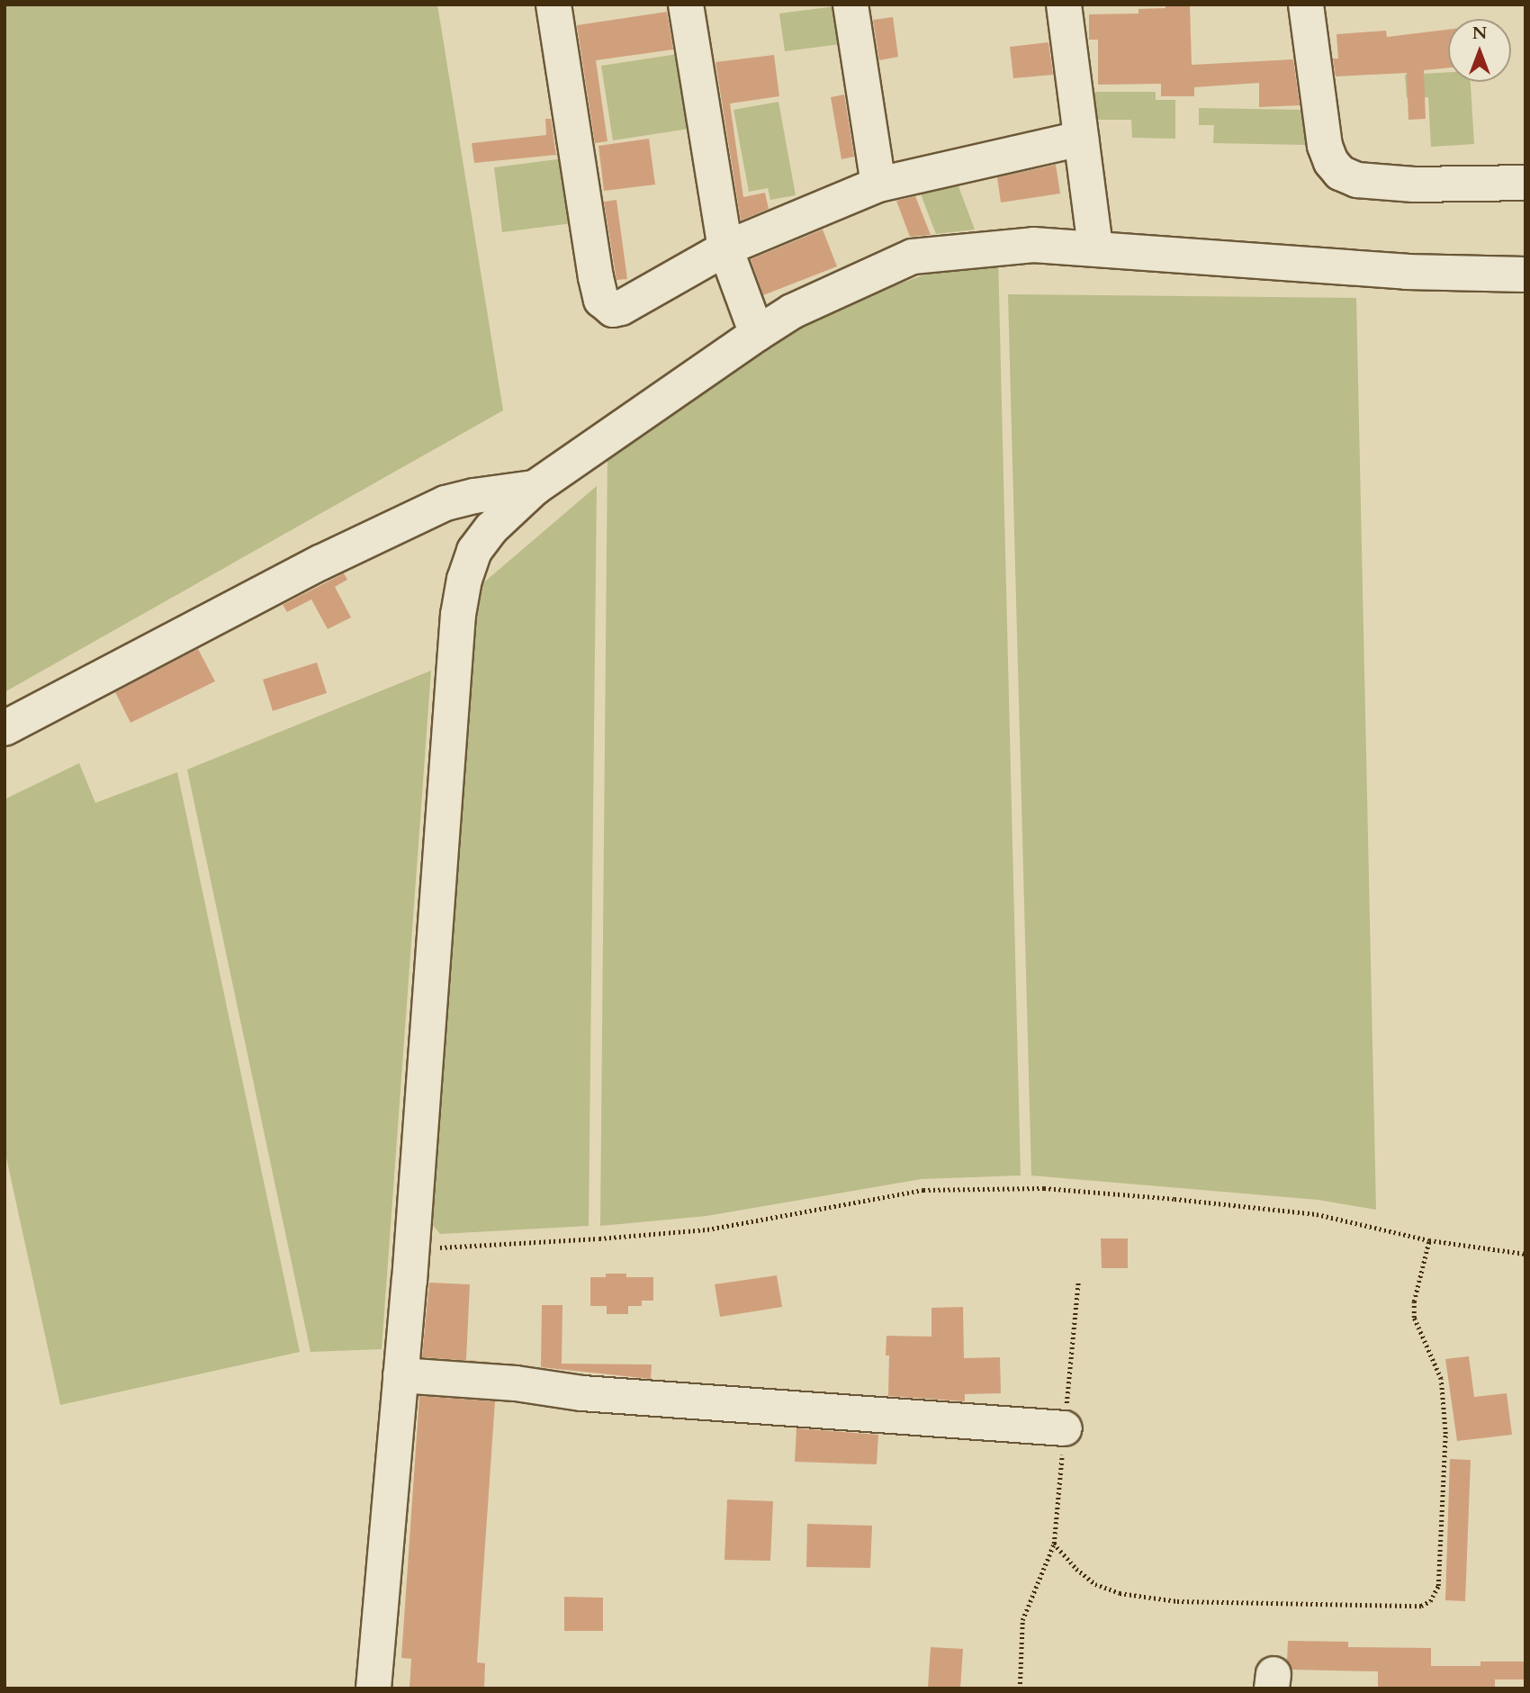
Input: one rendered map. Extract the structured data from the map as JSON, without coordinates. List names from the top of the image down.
{
  "north": "top"
}
